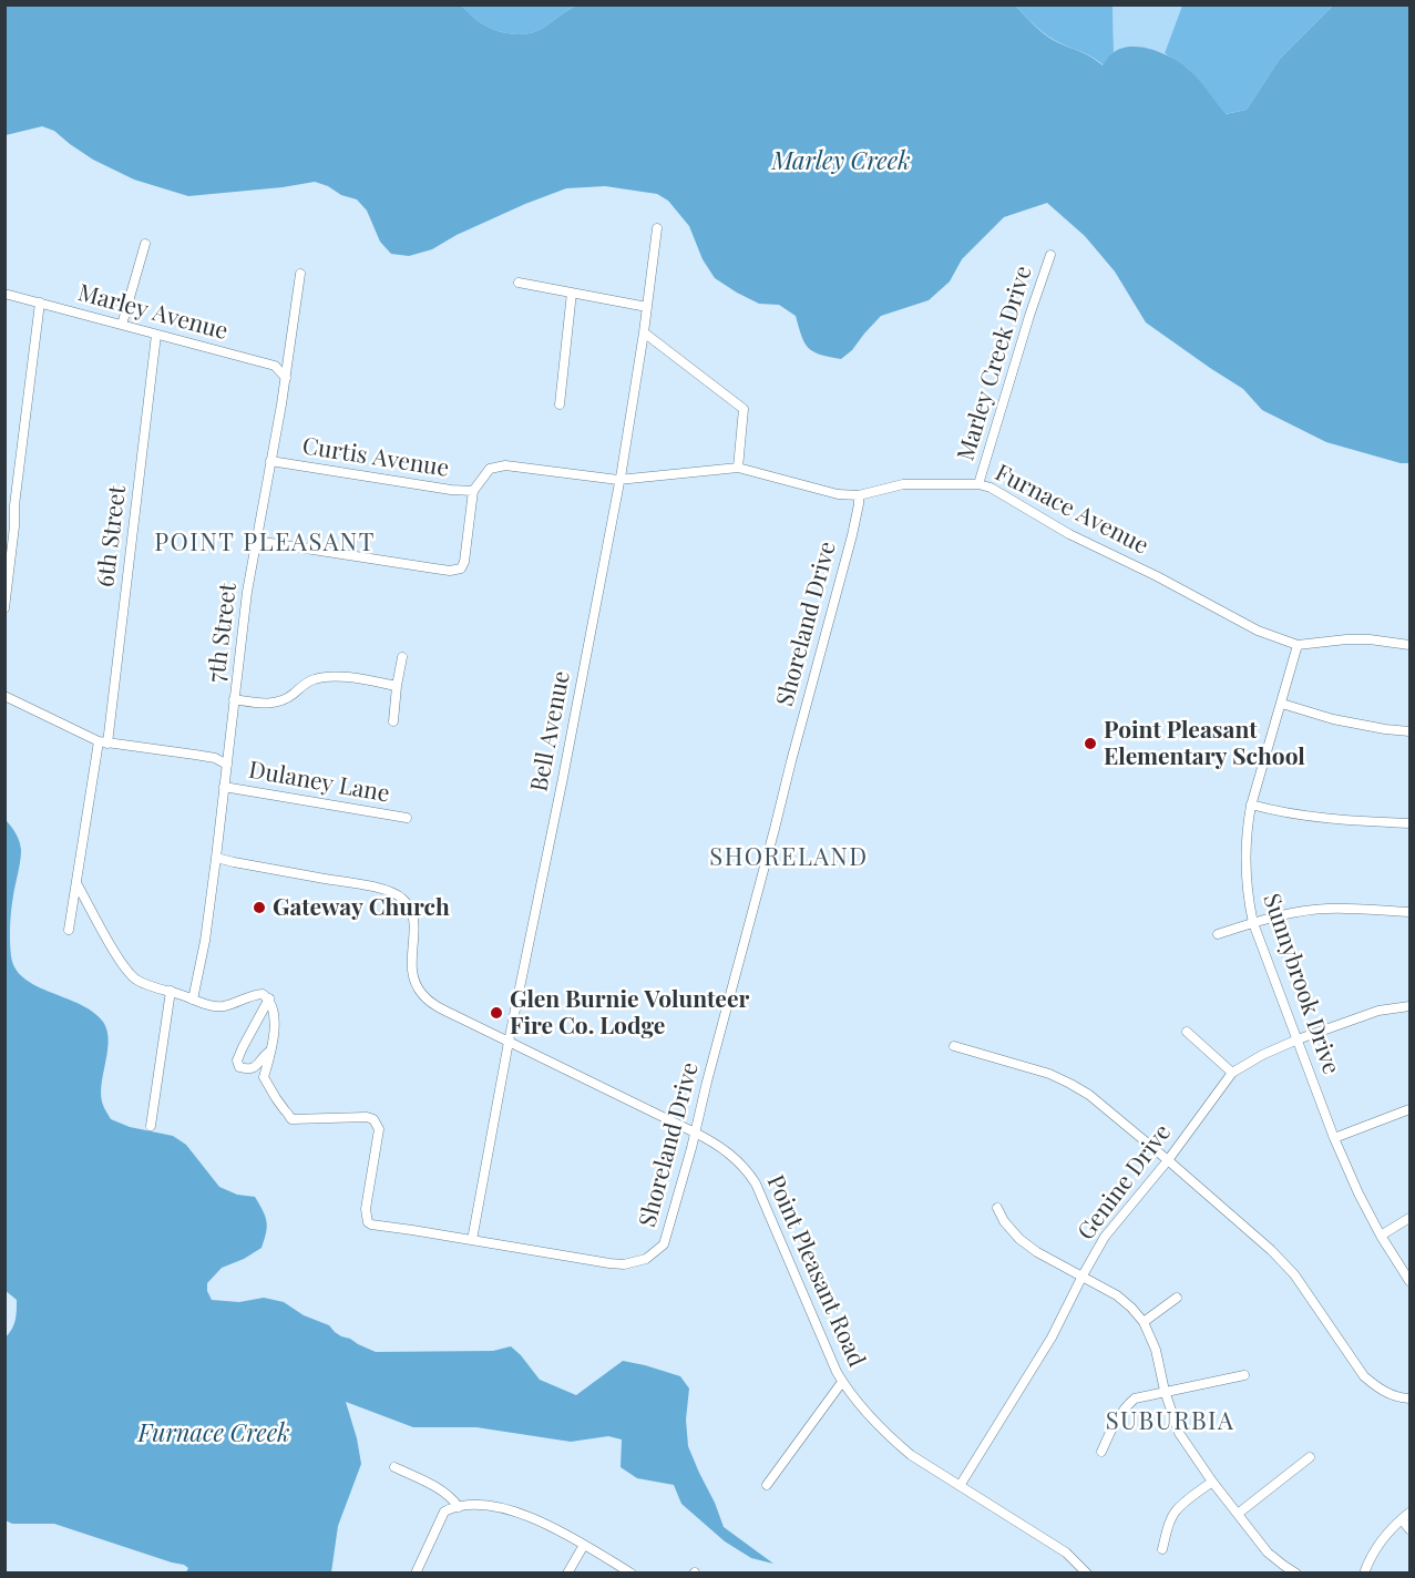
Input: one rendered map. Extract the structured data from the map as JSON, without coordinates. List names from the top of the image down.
{
  "streets": {
    "street": [
      "Marley Avenue",
      "Marley Creek Drive",
      "Curtis Avenue",
      "Furnace Avenue",
      "6th Street",
      "Shoreland Drive",
      "7th Street",
      "Bell Avenue",
      "Dulaney Lane",
      "Sunnybrook Drive",
      "Genine Drive",
      "Point Pleasant Road"
    ]
  },
  "crossings": [
    ["Marley Avenue", "6th Street"],
    ["Marley Avenue", "7th Street"],
    ["Marley Creek Drive", "Furnace Avenue"],
    ["Curtis Avenue", "Furnace Avenue"],
    ["Curtis Avenue", "7th Street"],
    ["Furnace Avenue", "Shoreland Drive"],
    ["Furnace Avenue", "Bell Avenue"],
    ["Furnace Avenue", "Sunnybrook Drive"],
    ["Shoreland Drive", "Bell Avenue"],
    ["Shoreland Drive", "Point Pleasant Road"],
    ["7th Street", "Dulaney Lane"],
    ["7th Street", "Point Pleasant Road"],
    ["Bell Avenue", "Point Pleasant Road"],
    ["Sunnybrook Drive", "Genine Drive"],
    ["Genine Drive", "Point Pleasant Road"]
  ],
  "districts": ["POINT PLEASANT", "SHORELAND", "SUBURBIA"],
  "water": ["Marley Creek", "Furnace Creek"],
  "places": ["Point Pleasant Elementary School", "Gateway Church", "Glen Burnie Volunteer Fire Co. Lodge"]
}
